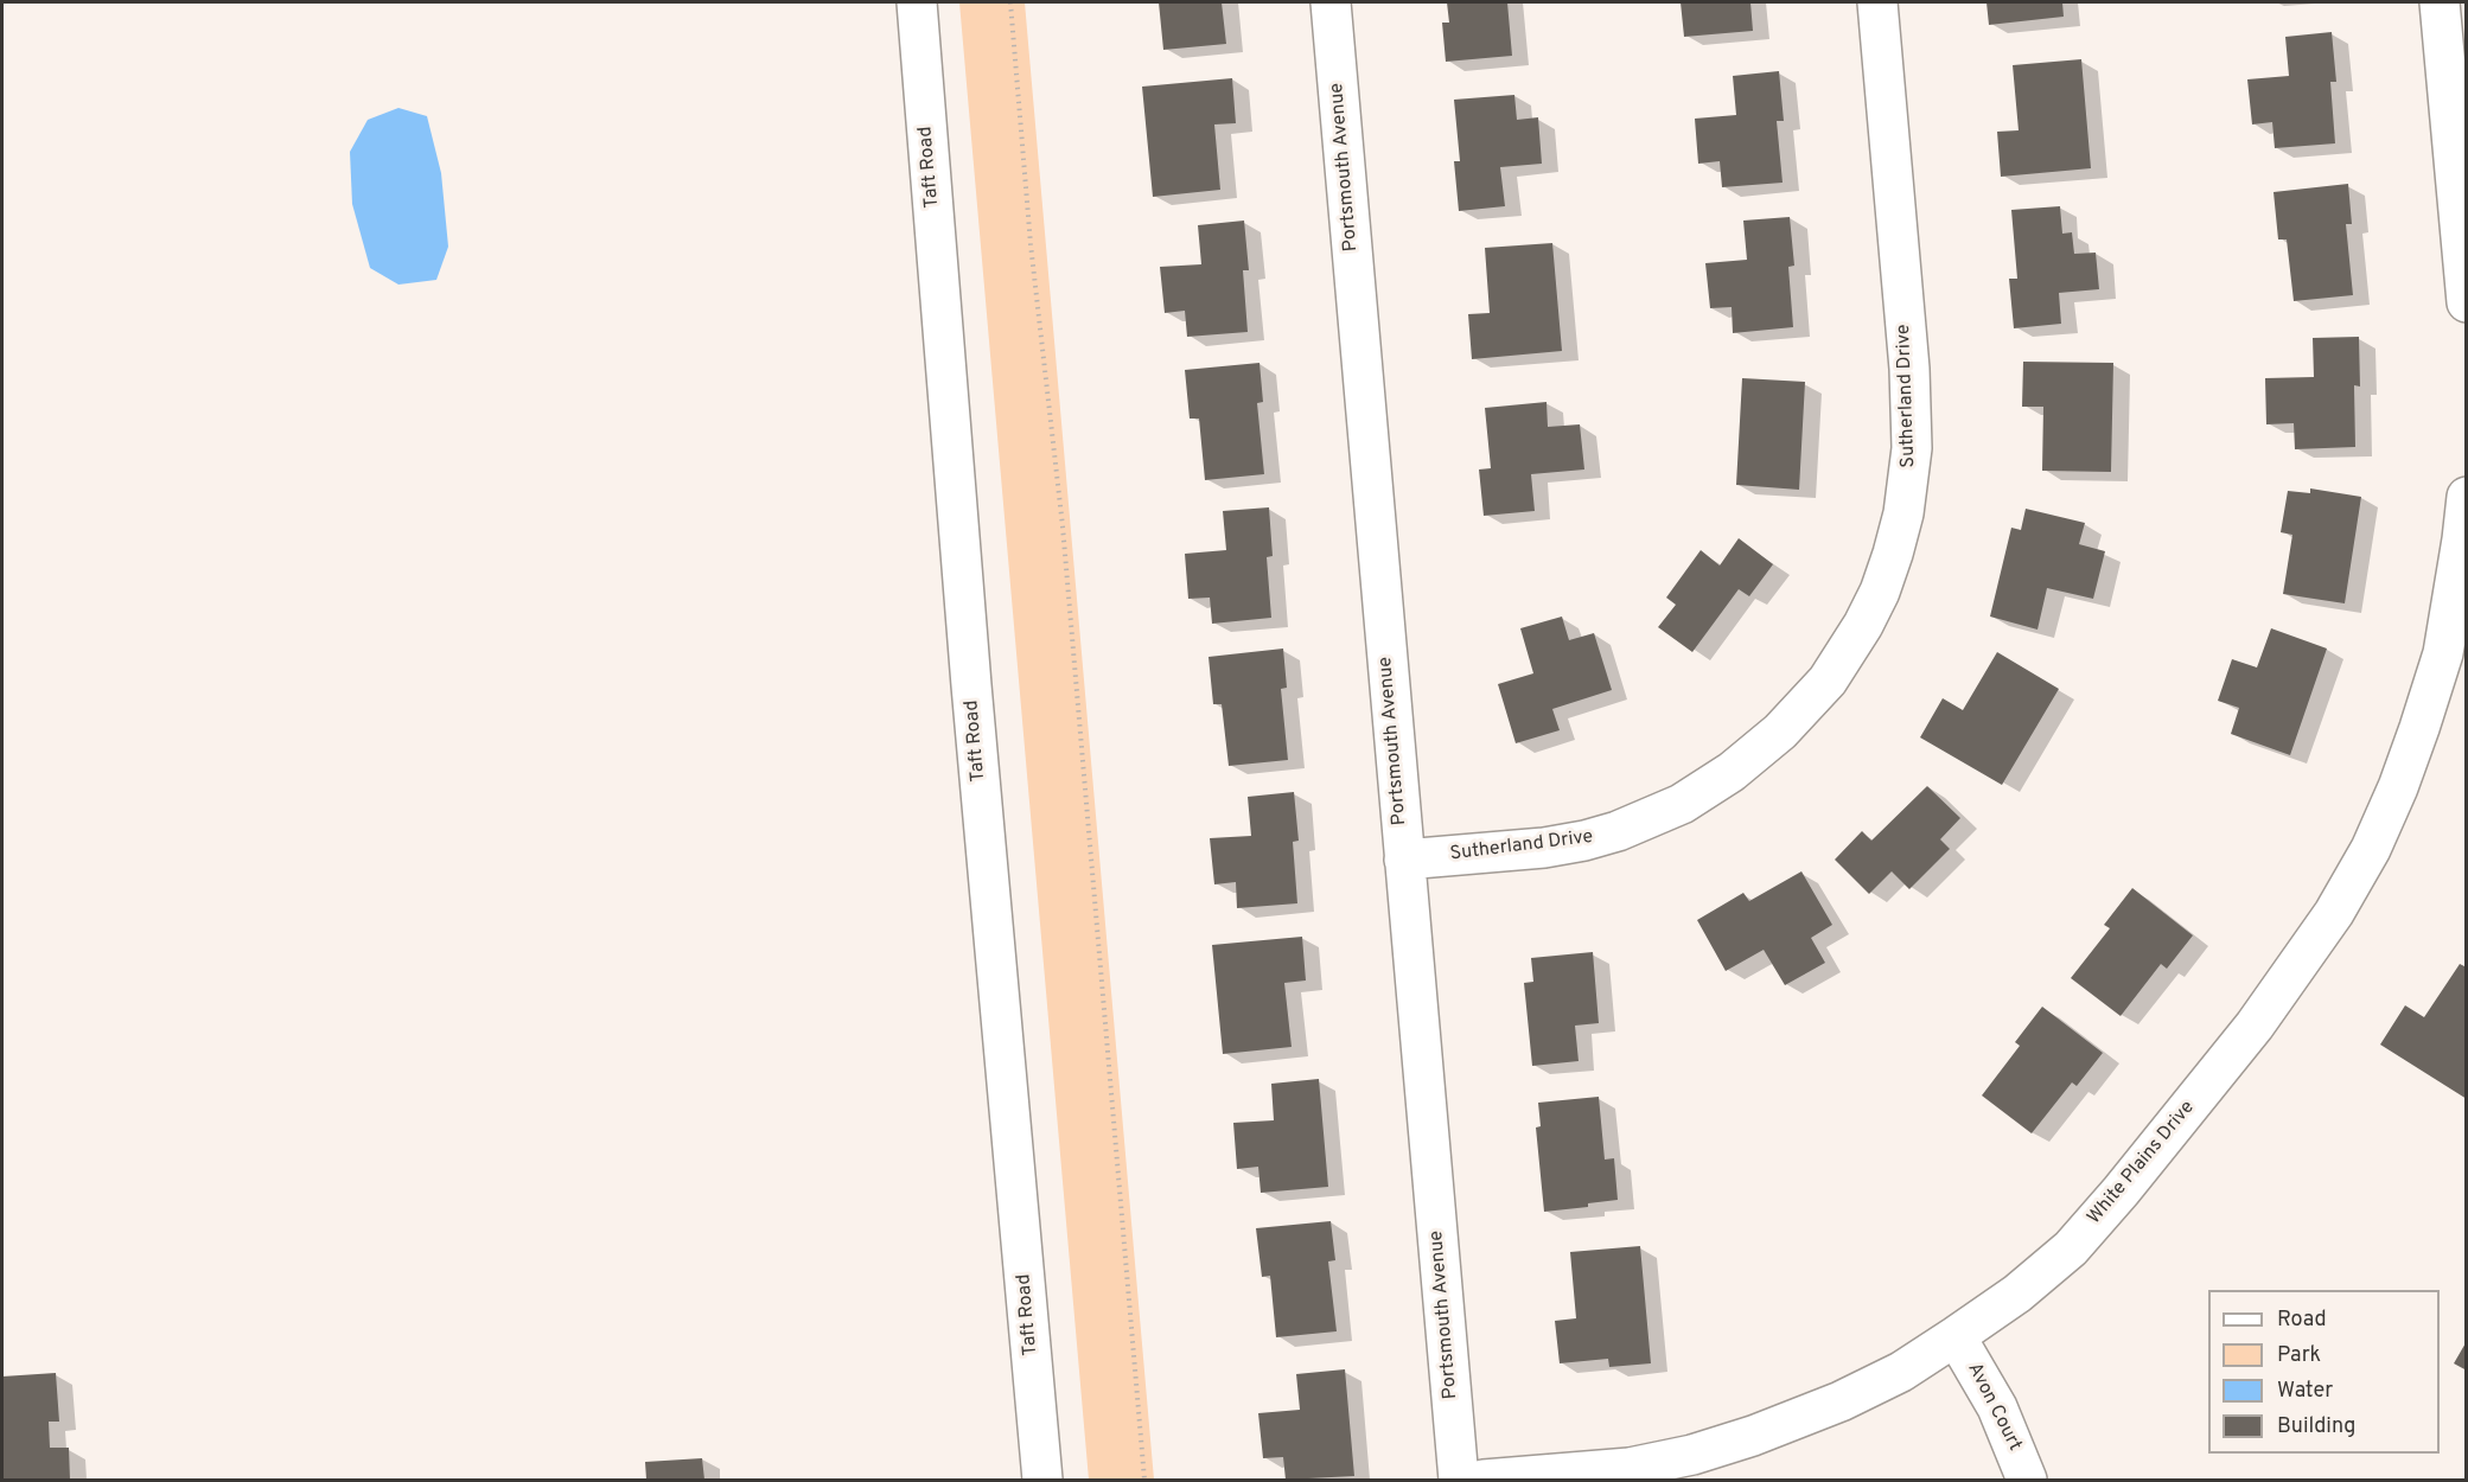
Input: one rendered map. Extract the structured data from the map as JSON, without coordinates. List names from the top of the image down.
{
  "streets": {
    "street": [
      "Taft Road",
      "Portsmouth Avenue",
      "Sutherland Drive",
      "White Plains Drive",
      "Avon Court"
    ]
  },
  "crossings": [
    ["Portsmouth Avenue", "Sutherland Drive"],
    ["White Plains Drive", "Avon Court"]
  ],
  "legend": [
    "Road",
    "Park",
    "Water",
    "Building"
  ]
}
